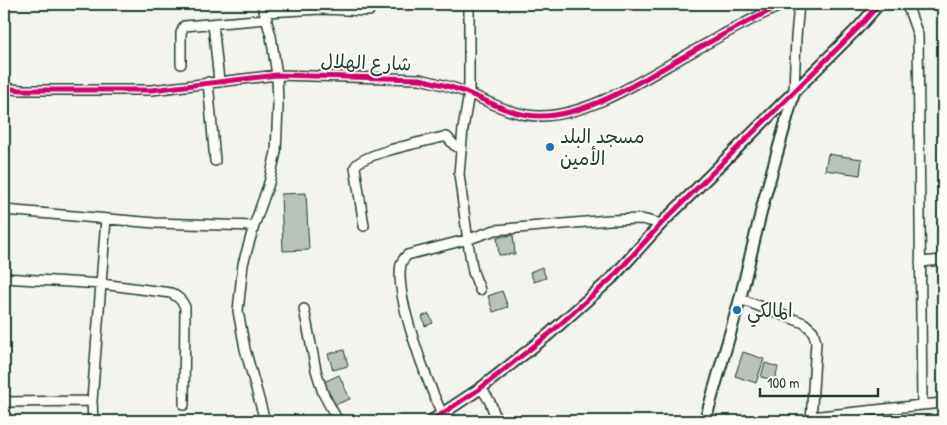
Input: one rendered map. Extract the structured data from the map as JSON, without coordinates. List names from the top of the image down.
{
  "streets": {
    "street": ["شارع الهلال"]
  },
  "places": ["مسجد البلد الأمين", "المالكي"],
  "scale_bar": "100 m"
}
